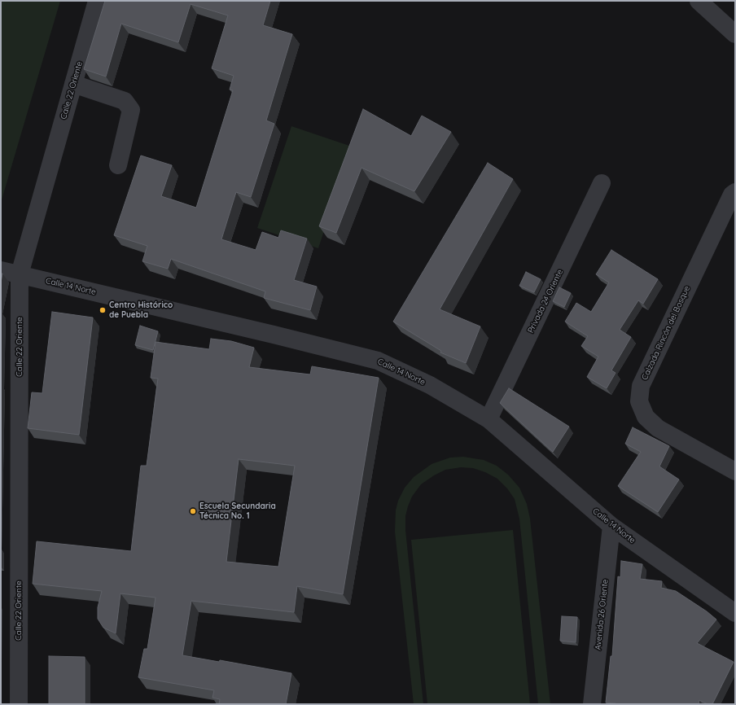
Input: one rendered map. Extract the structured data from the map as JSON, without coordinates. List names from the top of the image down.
{
  "streets": {
    "street": [
      "Calle 22 Oriente",
      "Calle 14 Norte",
      "Privada 24 Oriente",
      "Calzada Rincón del Bosque",
      "Avenida 26 Oriente"
    ]
  },
  "crossings": [
    ["Calle 22 Oriente", "Calle 14 Norte"],
    ["Calle 14 Norte", "Privada 24 Oriente"],
    ["Calle 14 Norte", "Avenida 26 Oriente"]
  ],
  "places": ["Centro Histórico de Puebla", "Escuela Secundaria Técnica No. 1"]
}
